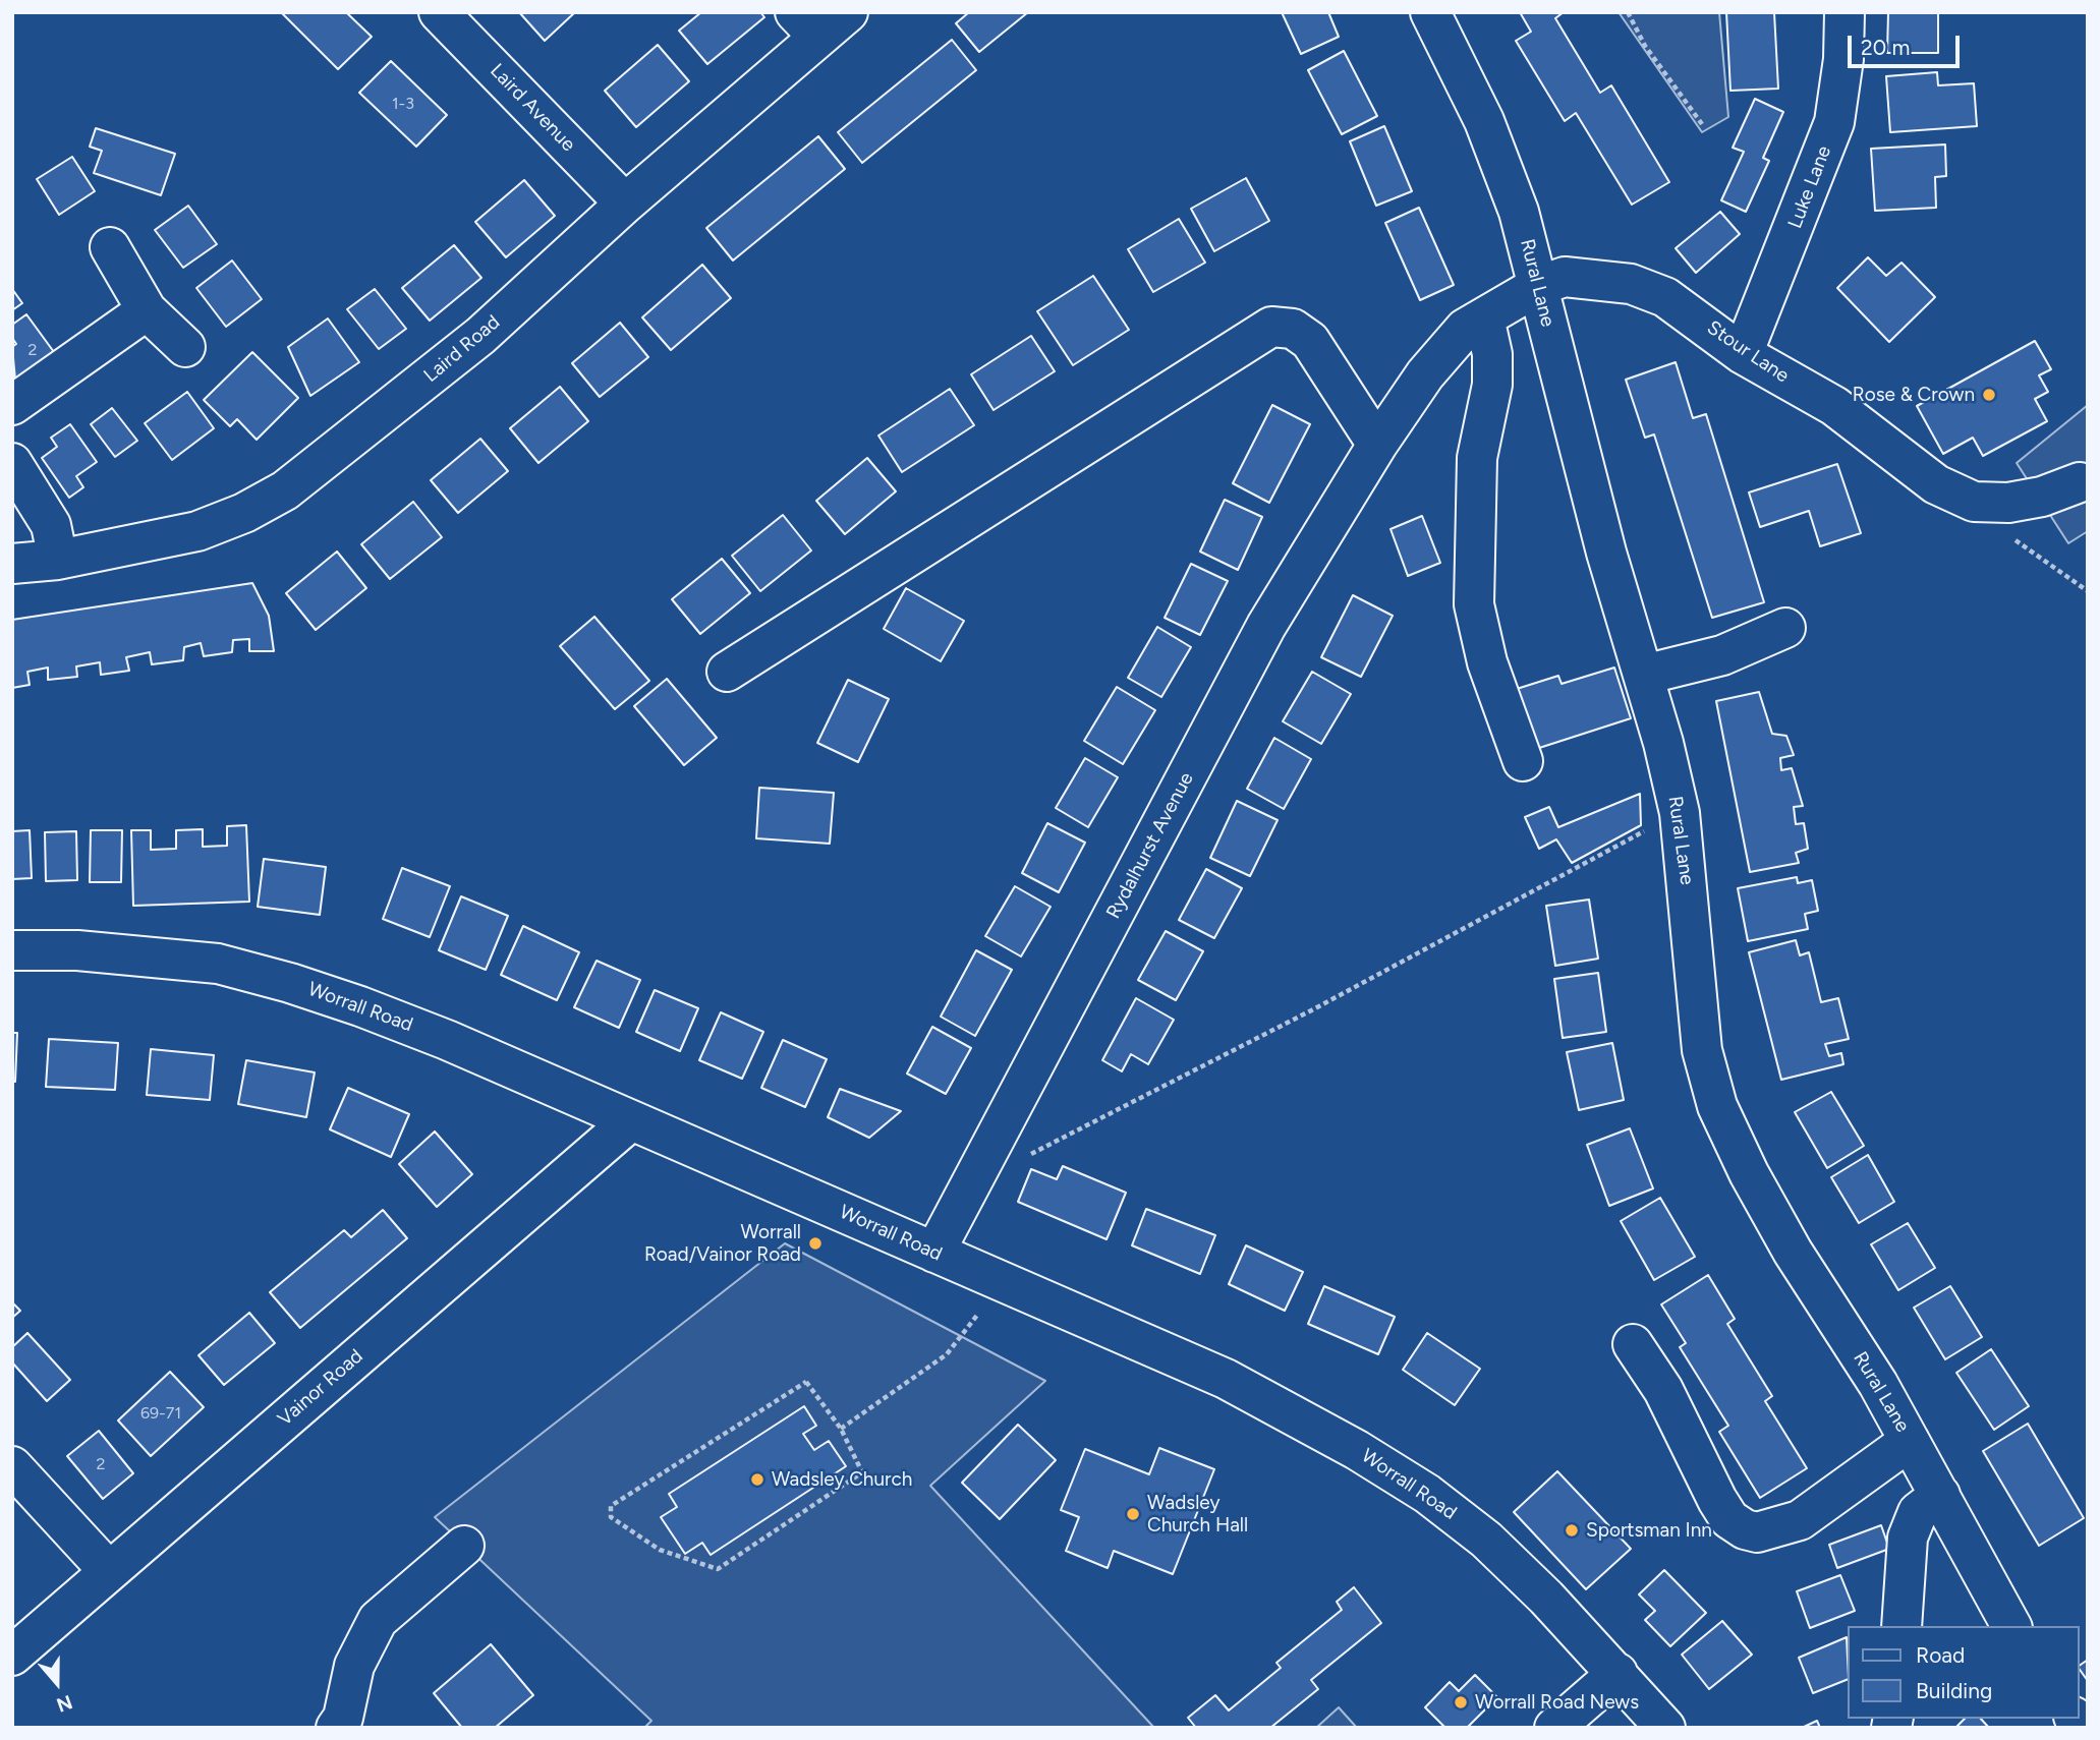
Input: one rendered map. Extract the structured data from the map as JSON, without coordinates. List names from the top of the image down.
{
  "streets": {
    "street": [
      "Laird Avenue",
      "Luke Lane",
      "Rural Lane",
      "Laird Road",
      "Stour Lane",
      "Rydalhurst Avenue",
      "Worrall Road",
      "Vainor Road"
    ]
  },
  "crossings": [
    ["Laird Avenue", "Laird Road"],
    ["Luke Lane", "Stour Lane"],
    ["Rural Lane", "Stour Lane"],
    ["Rural Lane", "Rydalhurst Avenue"],
    ["Stour Lane", "Rydalhurst Avenue"],
    ["Rydalhurst Avenue", "Worrall Road"],
    ["Worrall Road", "Vainor Road"]
  ],
  "places": [
    "Rose & Crown",
    "Worrall Road/Vainor Road",
    "Wadsley Church",
    "Wadsley Church Hall",
    "Sportsman Inn",
    "Worrall Road News"
  ],
  "house_numbers": [
    "1-3",
    "2",
    "69-71",
    "2"
  ],
  "legend": ["Road", "Building"],
  "scale_bar": "20 m",
  "north": "bottom"
}
